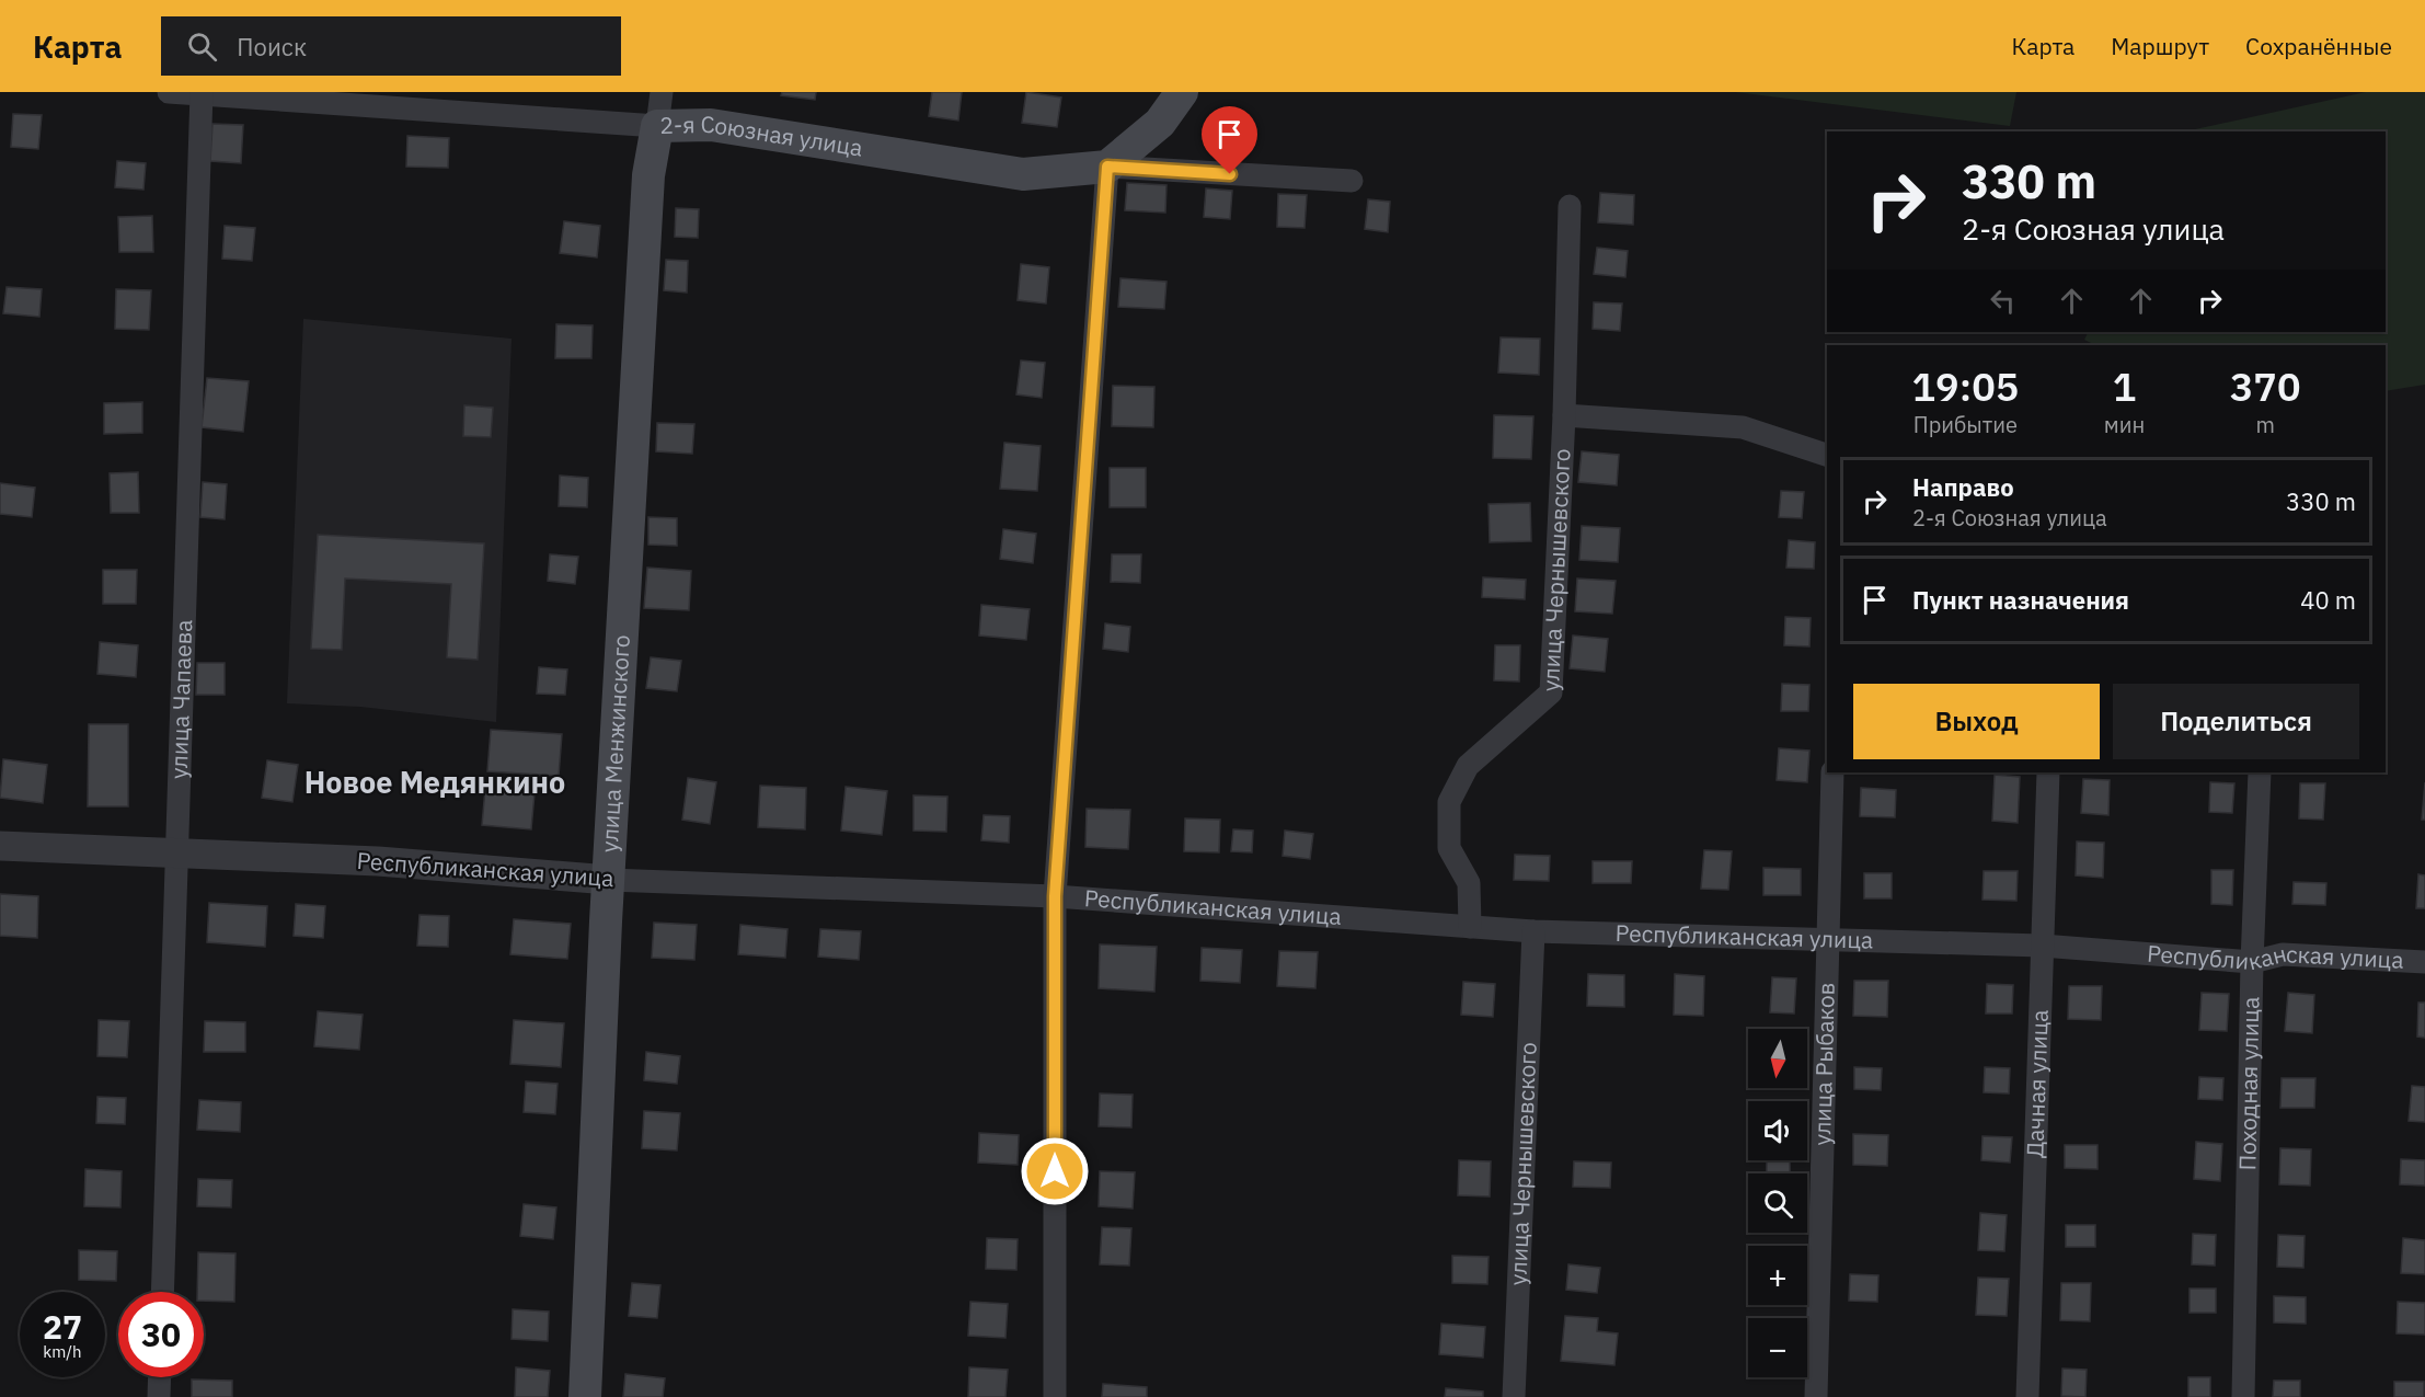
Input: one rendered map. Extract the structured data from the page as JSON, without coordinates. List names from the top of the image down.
{
  "streets": {
    "main road": ["2-я Союзная улица", "улица Менжинского"],
    "street": [
      "улица Чернышевского",
      "улица Чапаева",
      "Республиканская улица",
      "улица Рыбаков",
      "Дачная улица",
      "Походная улица"
    ]
  },
  "crossings": [
    ["2-я Союзная улица", "улица Чапаева"],
    ["2-я Союзная улица", "улица Менжинского"],
    ["улица Чернышевского", "Республиканская улица"],
    ["улица Чапаева", "Республиканская улица"],
    ["улица Менжинского", "Республиканская улица"],
    ["Республиканская улица", "улица Рыбаков"],
    ["Республиканская улица", "Дачная улица"],
    ["Республиканская улица", "Походная улица"]
  ],
  "districts": ["Новое Медянкино"],
  "north": "bottom",
  "page": {
    "header": "Карта",
    "search": "Поиск",
    "nav": ["Карта", "Маршрут", "Сохранённые"],
    "turn": ["330 m", "2-я Союзная улица"],
    "eta": [
      "19:05",
      "Прибытие",
      "1",
      "мин",
      "370",
      "m"
    ],
    "list": [
      {
        "name": "Направо",
        "note": "2-я Союзная улица",
        "value": "330 m"
      },
      {
        "name": "Пункт назначения",
        "value": "40 m"
      }
    ],
    "buttons": ["Выход", "Поделиться"],
    "map_buttons": ["+", "−"],
    "speed": "27 km/h",
    "limit": "30"
  }
}
